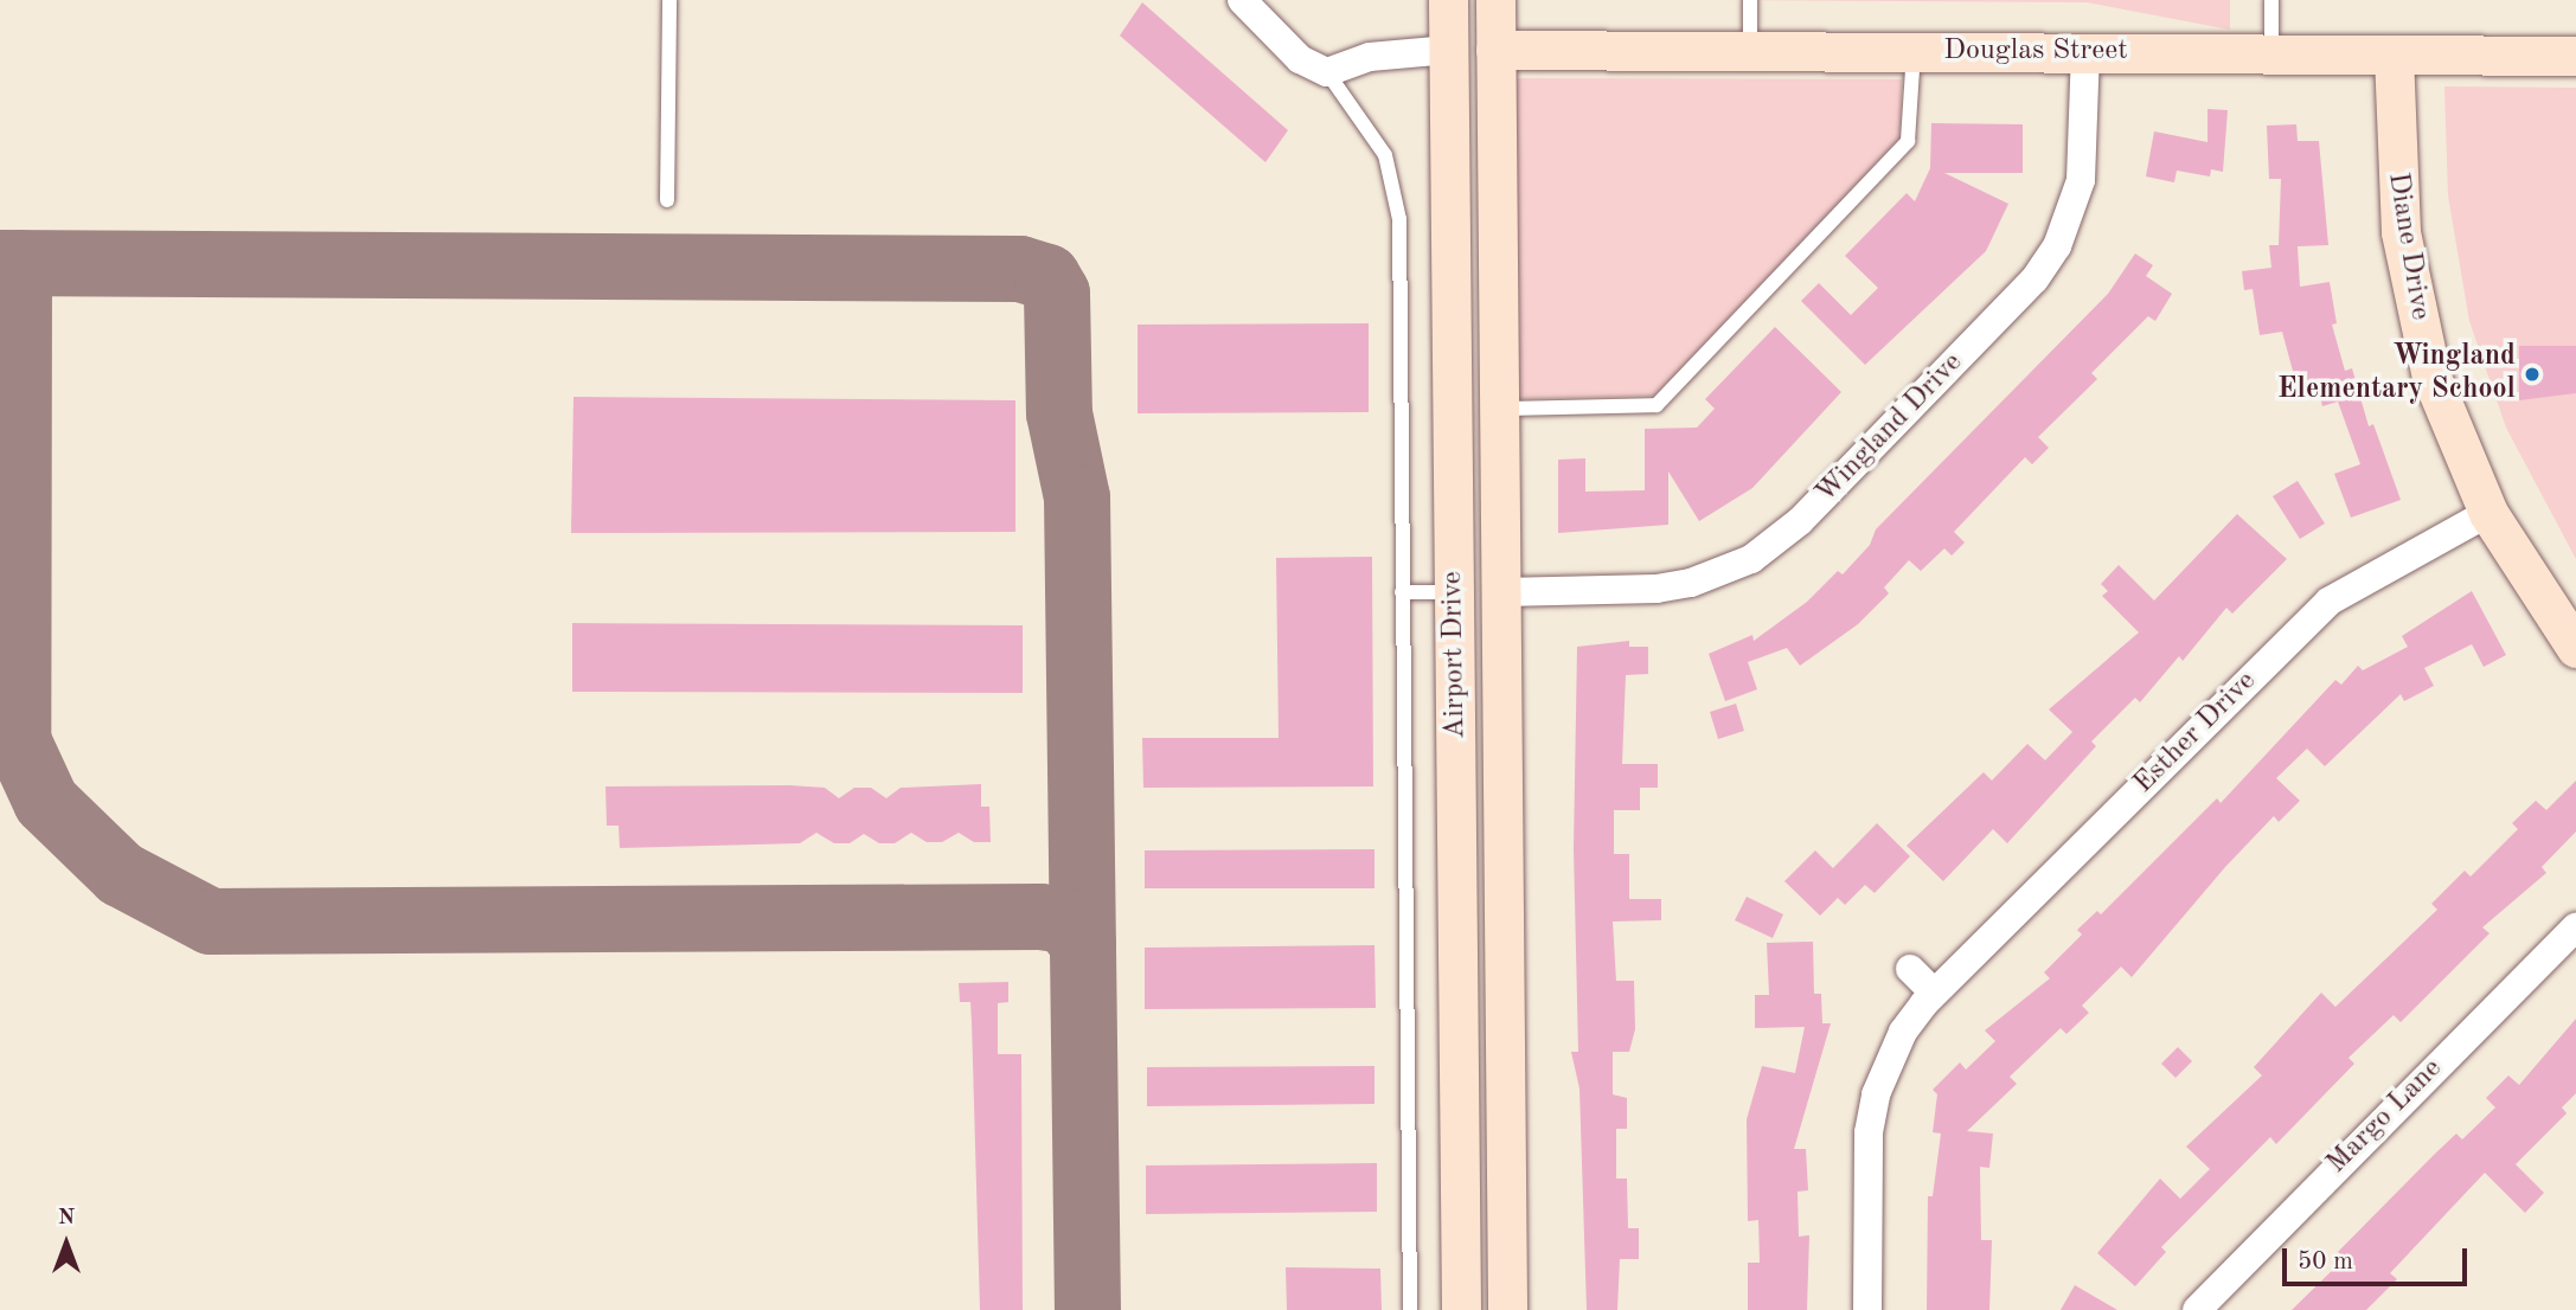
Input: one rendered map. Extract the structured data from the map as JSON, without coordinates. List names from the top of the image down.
{
  "streets": {
    "main road": ["Douglas Street", "Diane Drive", "Airport Drive"],
    "street": ["Wingland Drive", "Esther Drive", "Margo Lane"]
  },
  "crossings": [
    ["Douglas Street", "Diane Drive"],
    ["Douglas Street", "Wingland Drive"],
    ["Douglas Street", "Airport Drive"],
    ["Diane Drive", "Esther Drive"],
    ["Wingland Drive", "Airport Drive"]
  ],
  "places": ["Wingland Elementary School"],
  "scale_bar": "50 m",
  "north": "top"
}
